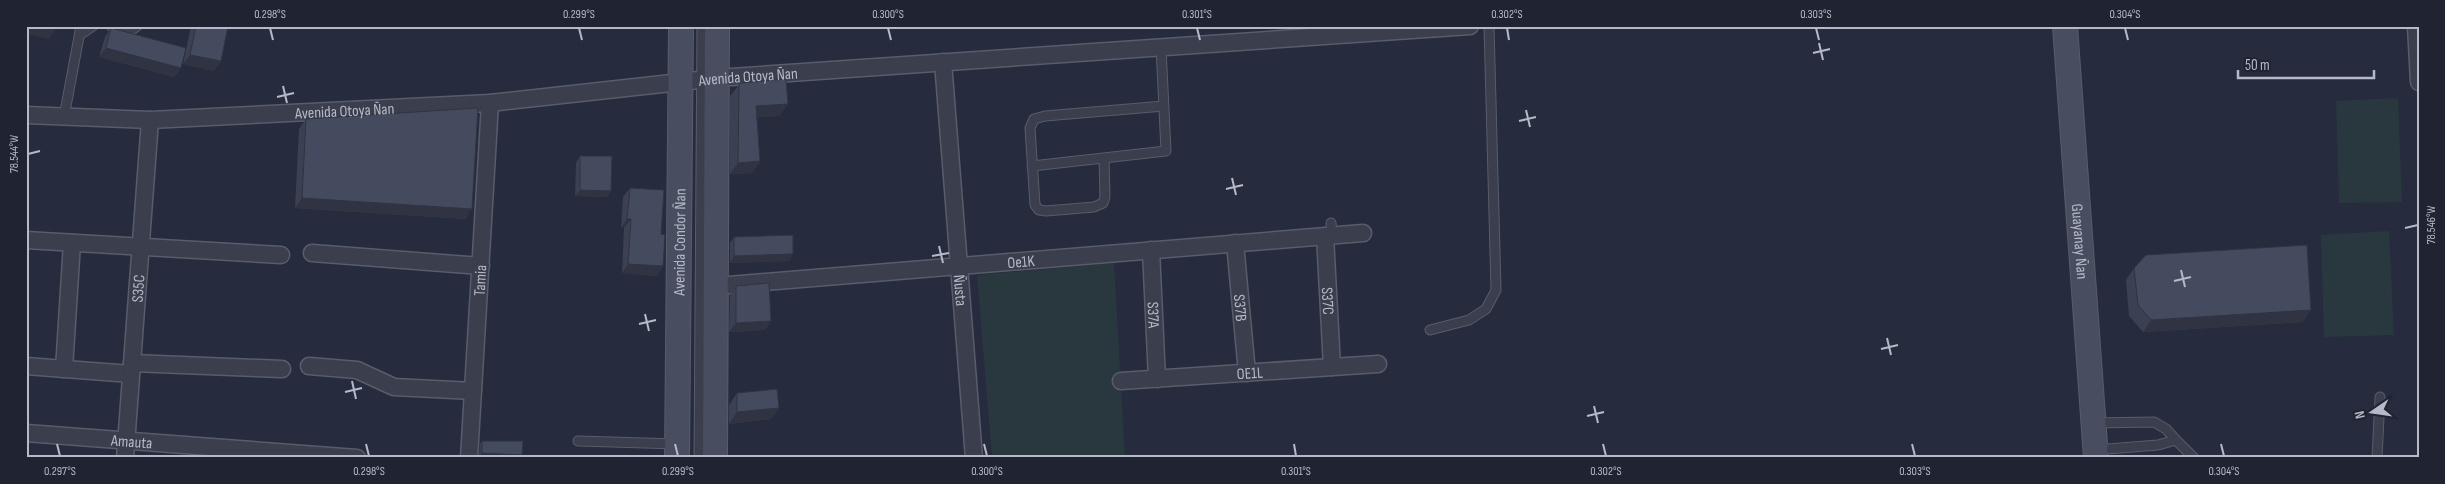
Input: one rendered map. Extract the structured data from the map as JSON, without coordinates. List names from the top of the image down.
{
  "streets": {
    "main road": ["Avenida Condor Ñan", "Guayanay Ñan"],
    "street": [
      "Avenida Otoya Ñan",
      "Oe1K",
      "Tamia",
      "S35C",
      "Ñusta",
      "S37C",
      "S37B",
      "S37A",
      "OE1L",
      "Amauta"
    ]
  },
  "crossings": [
    ["Avenida Otoya Ñan", "Avenida Condor Ñan"],
    ["Avenida Otoya Ñan", "Tamia"],
    ["Avenida Otoya Ñan", "S35C"],
    ["Avenida Otoya Ñan", "Ñusta"],
    ["Avenida Condor Ñan", "Oe1K"],
    ["Oe1K", "Ñusta"],
    ["Oe1K", "S37C"],
    ["Oe1K", "S37B"],
    ["Oe1K", "S37A"],
    ["S35C", "Amauta"],
    ["S37C", "OE1L"],
    ["S37B", "OE1L"],
    ["S37A", "OE1L"]
  ],
  "scale_bar": "50 m",
  "north": "left",
  "coordinates": [
    "0.298°S",
    "0.299°S",
    "0.300°S",
    "0.301°S",
    "0.302°S",
    "0.303°S",
    "0.304°S",
    "78.544°W",
    "78.546°W",
    "0.297°S"
  ]
}
